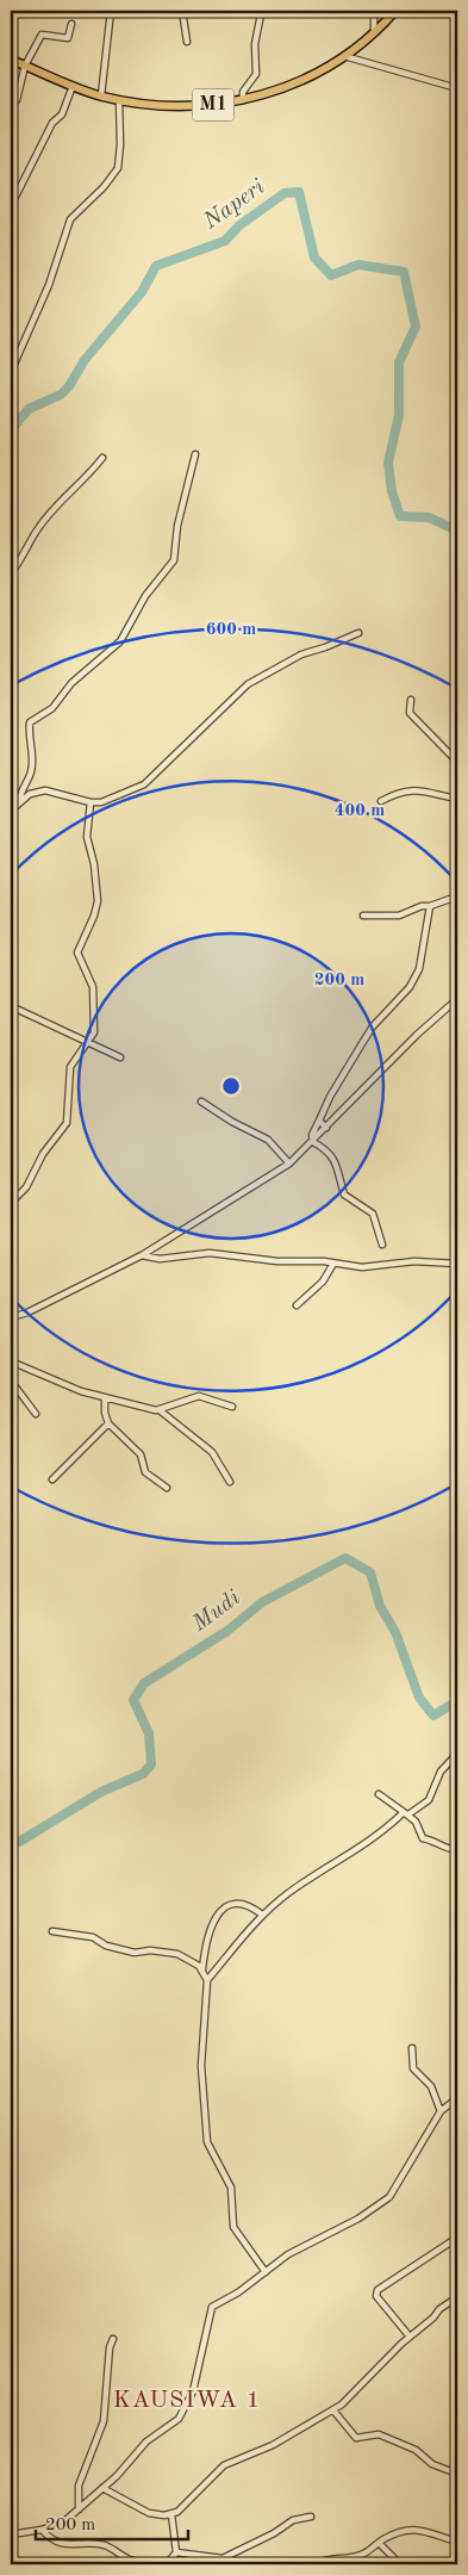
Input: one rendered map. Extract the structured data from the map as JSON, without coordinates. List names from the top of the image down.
{
  "streets": {
    "highway": ["M1"]
  },
  "districts": ["KAUSIWA 1"],
  "water": ["Naperi", "Mudi"],
  "scale_bar": "200 m",
  "rings": ["600 m", "400 m", "200 m"]
}
